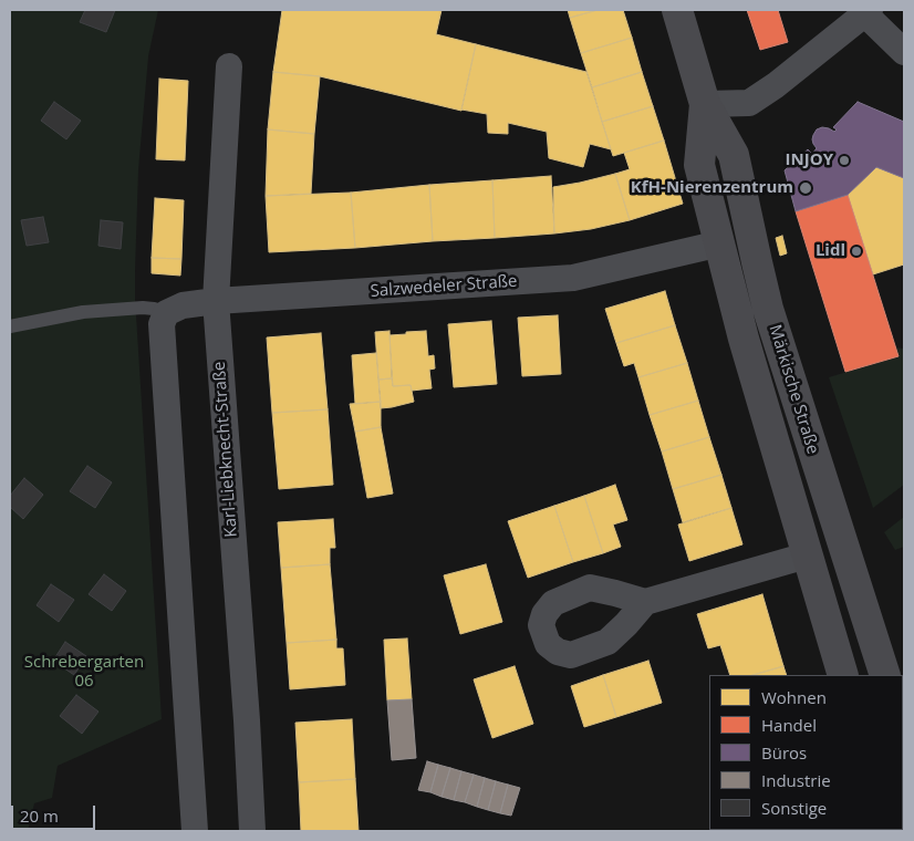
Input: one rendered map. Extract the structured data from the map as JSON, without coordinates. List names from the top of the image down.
{
  "streets": {
    "main road": ["Märkische Straße"],
    "street": ["Salzwedeler Straße", "Karl-Liebknecht-Straße"]
  },
  "crossings": [
    ["Salzwedeler Straße", "Märkische Straße"],
    ["Salzwedeler Straße", "Karl-Liebknecht-Straße"]
  ],
  "parks": ["Schrebergarten 06"],
  "places": ["INJOY", "KfH-Nierenzentrum", "Lidl"],
  "legend": [
    "Wohnen",
    "Handel",
    "Büros",
    "Industrie",
    "Sonstige"
  ],
  "scale_bar": "20 m"
}
